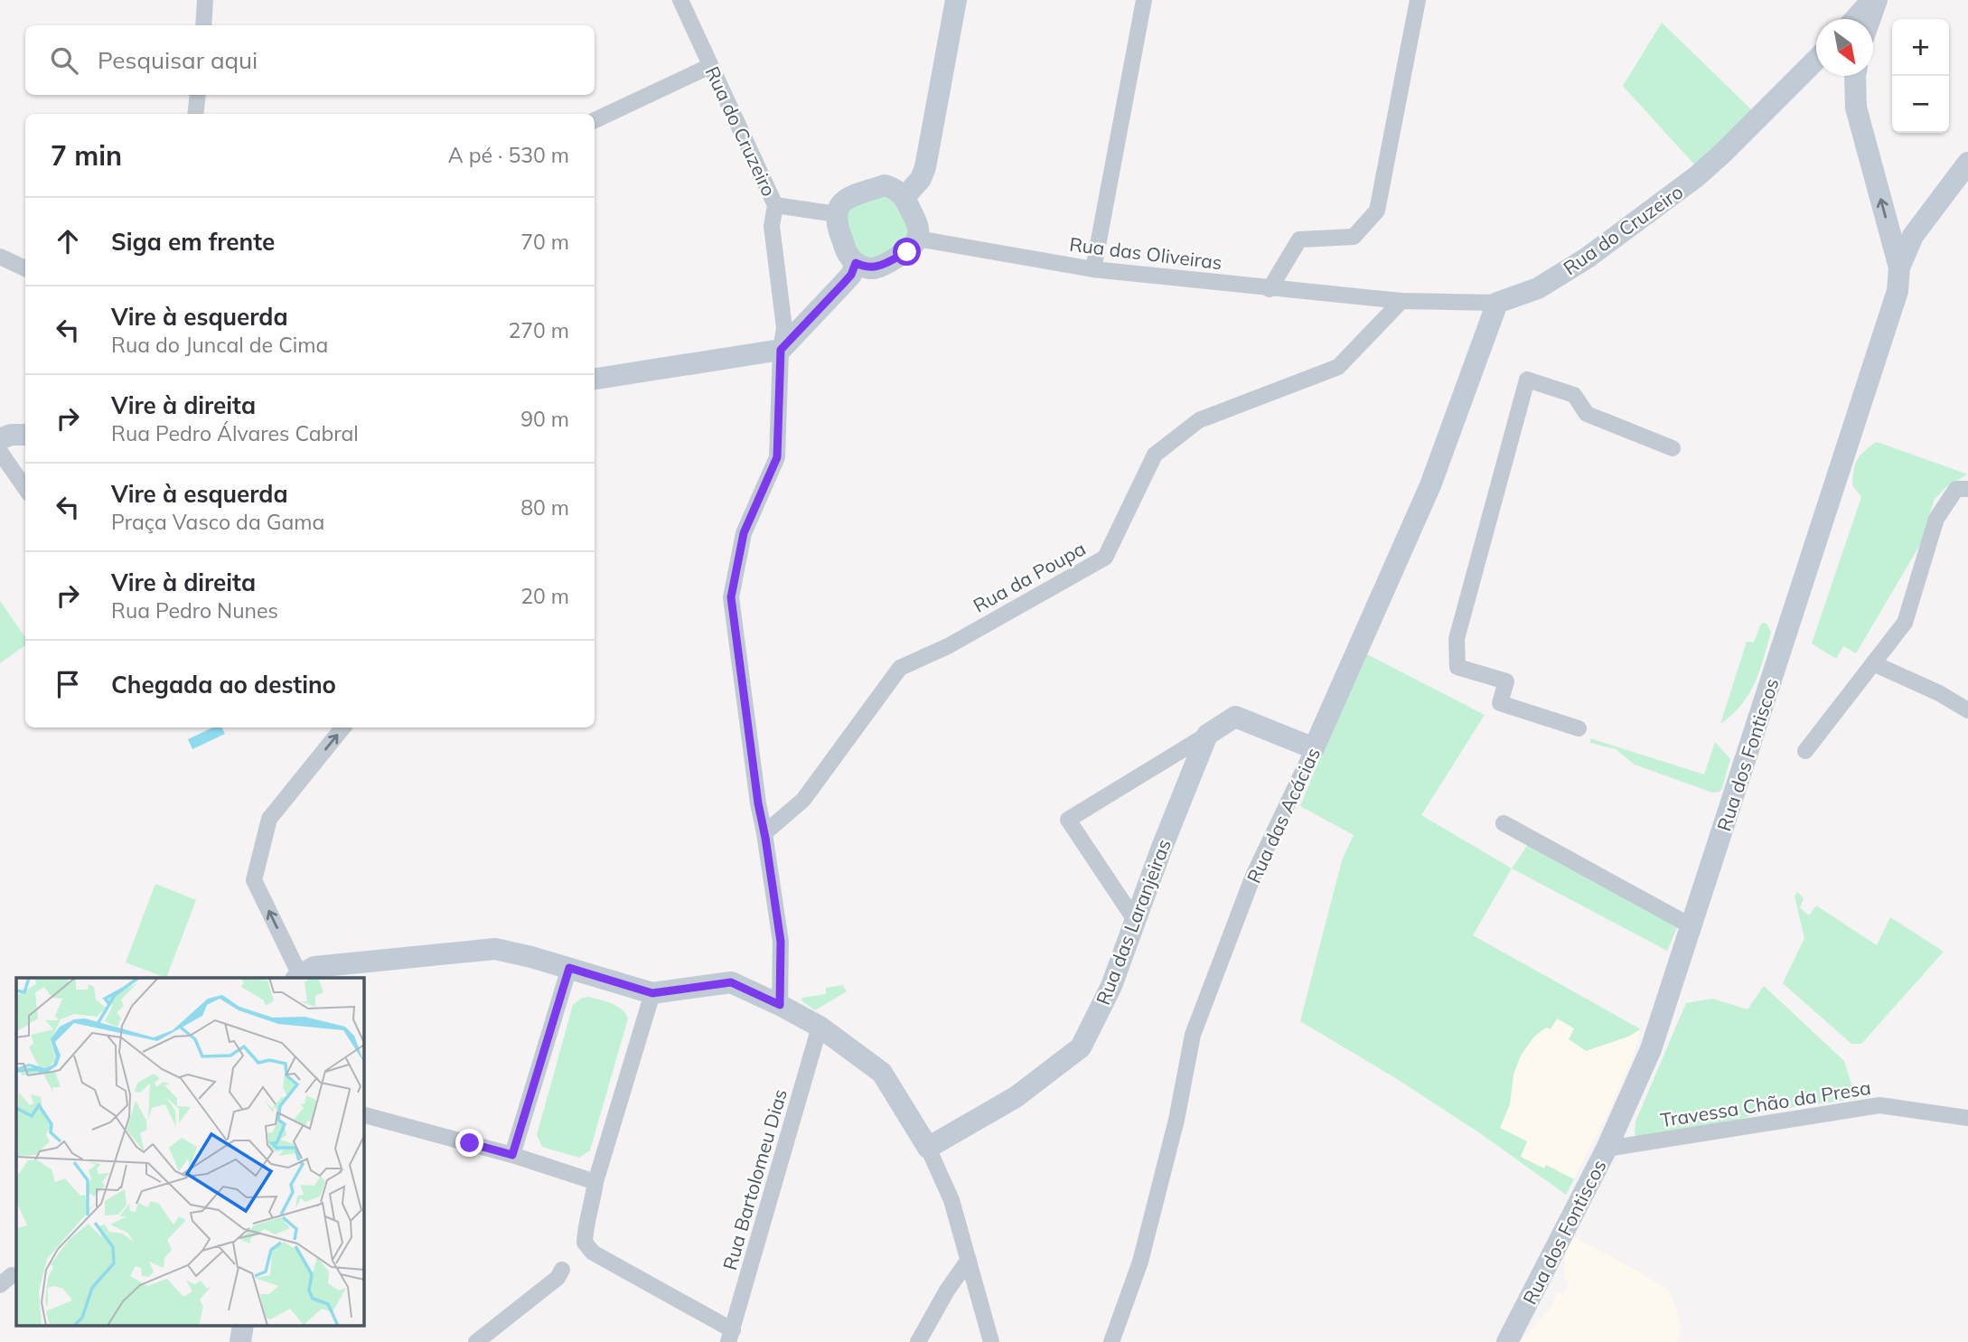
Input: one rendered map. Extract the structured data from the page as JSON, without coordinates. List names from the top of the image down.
{
  "streets": {
    "street": [
      "Rua do Cruzeiro",
      "Rua das Oliveiras",
      "Rua da Poupa",
      "Rua dos Fontiscos",
      "Rua das Acácias",
      "Rua das Laranjeiras",
      "Travessa Chão da Presa",
      "Rua Bartolomeu Dias"
    ]
  },
  "crossings": [
    ["Rua do Cruzeiro", "Rua das Oliveiras"],
    ["Rua do Cruzeiro", "Rua da Poupa"],
    ["Rua do Cruzeiro", "Rua das Acácias"],
    ["Rua dos Fontiscos", "Travessa Chão da Presa"]
  ],
  "north": "bottom right",
  "page": {
    "map_buttons": ["+", "−"],
    "search": "Pesquisar aqui",
    "heading": ["7 min", "A pé · 530 m"],
    "list": [
      ["Siga em frente", "70 m"],
      ["Vire à esquerda", "Rua do Juncal de Cima", "270 m"],
      ["Vire à direita", "Rua Pedro Álvares Cabral", "90 m"],
      ["Vire à esquerda", "Praça Vasco da Gama", "80 m"],
      ["Vire à direita", "Rua Pedro Nunes", "20 m"],
      "Chegada ao destino"
    ]
  }
}
